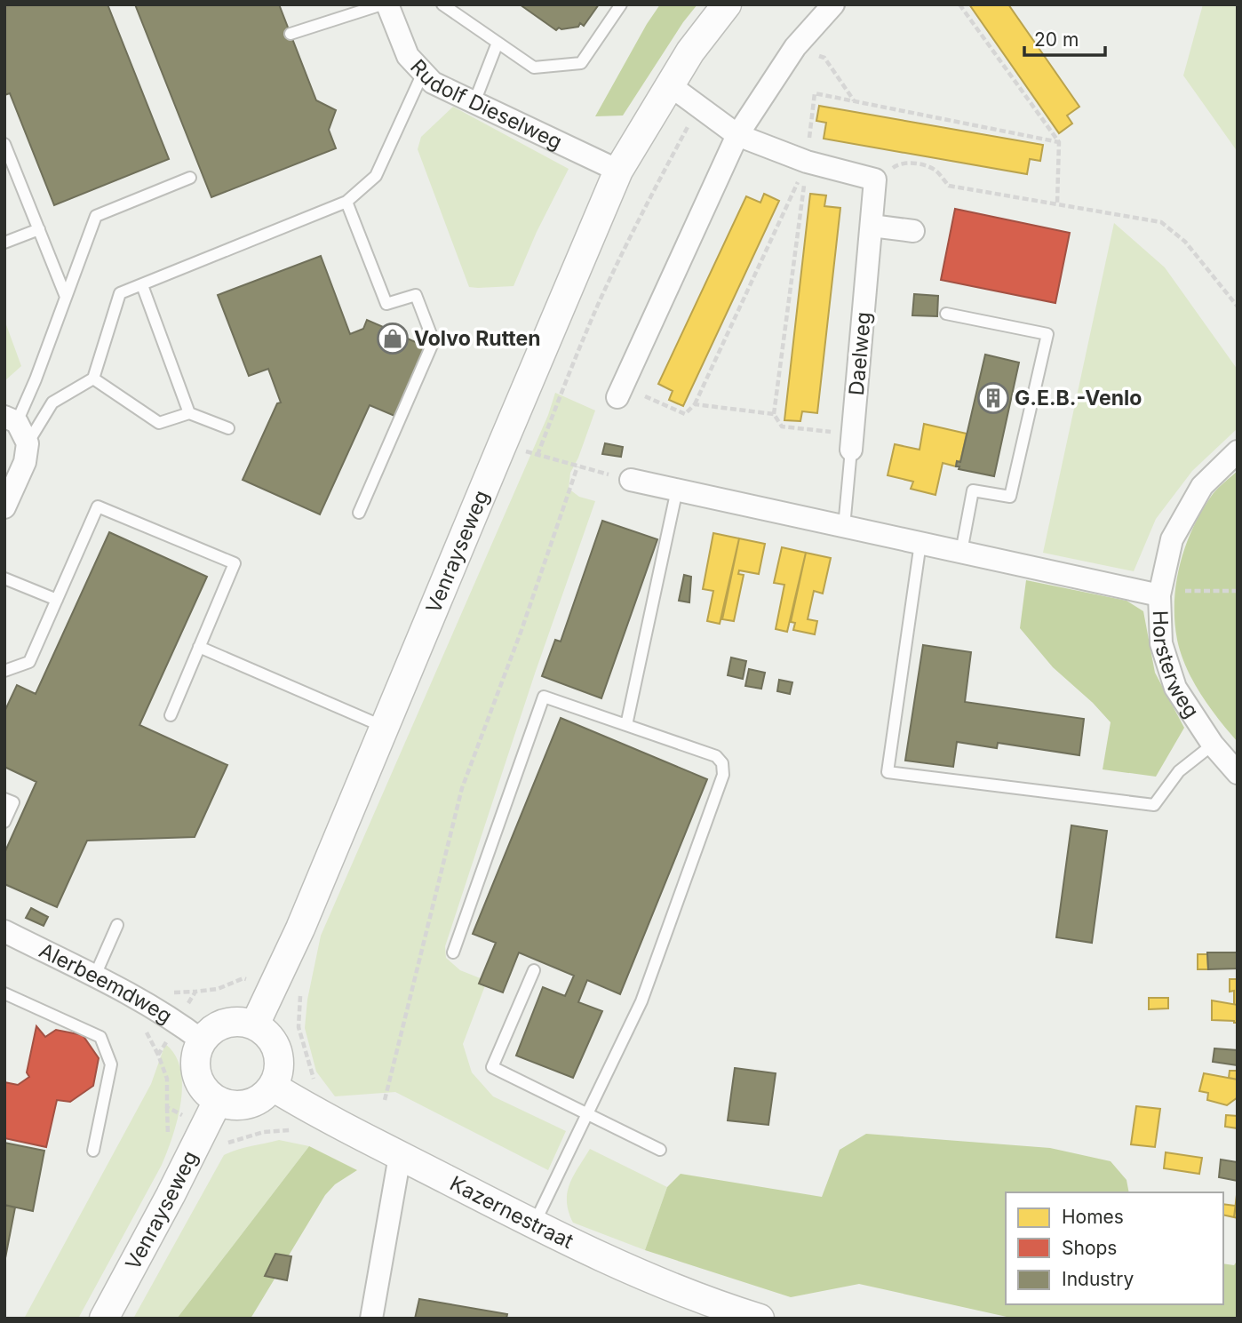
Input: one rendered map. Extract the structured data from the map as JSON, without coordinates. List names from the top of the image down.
{
  "streets": {
    "street": [
      "Rudolf Dieselweg",
      "Daelweg",
      "Venrayseweg",
      "Horsterweg",
      "Alerbeemdweg",
      "Kazernestraat"
    ]
  },
  "crossings": [
    ["Rudolf Dieselweg", "Venrayseweg"],
    ["Venrayseweg", "Alerbeemdweg"],
    ["Venrayseweg", "Kazernestraat"],
    ["Alerbeemdweg", "Kazernestraat"]
  ],
  "places": {
    "shop": ["Volvo Rutten"],
    "building": ["G.E.B.-Venlo"]
  },
  "legend": ["Homes", "Shops", "Industry"],
  "scale_bar": "20 m"
}
